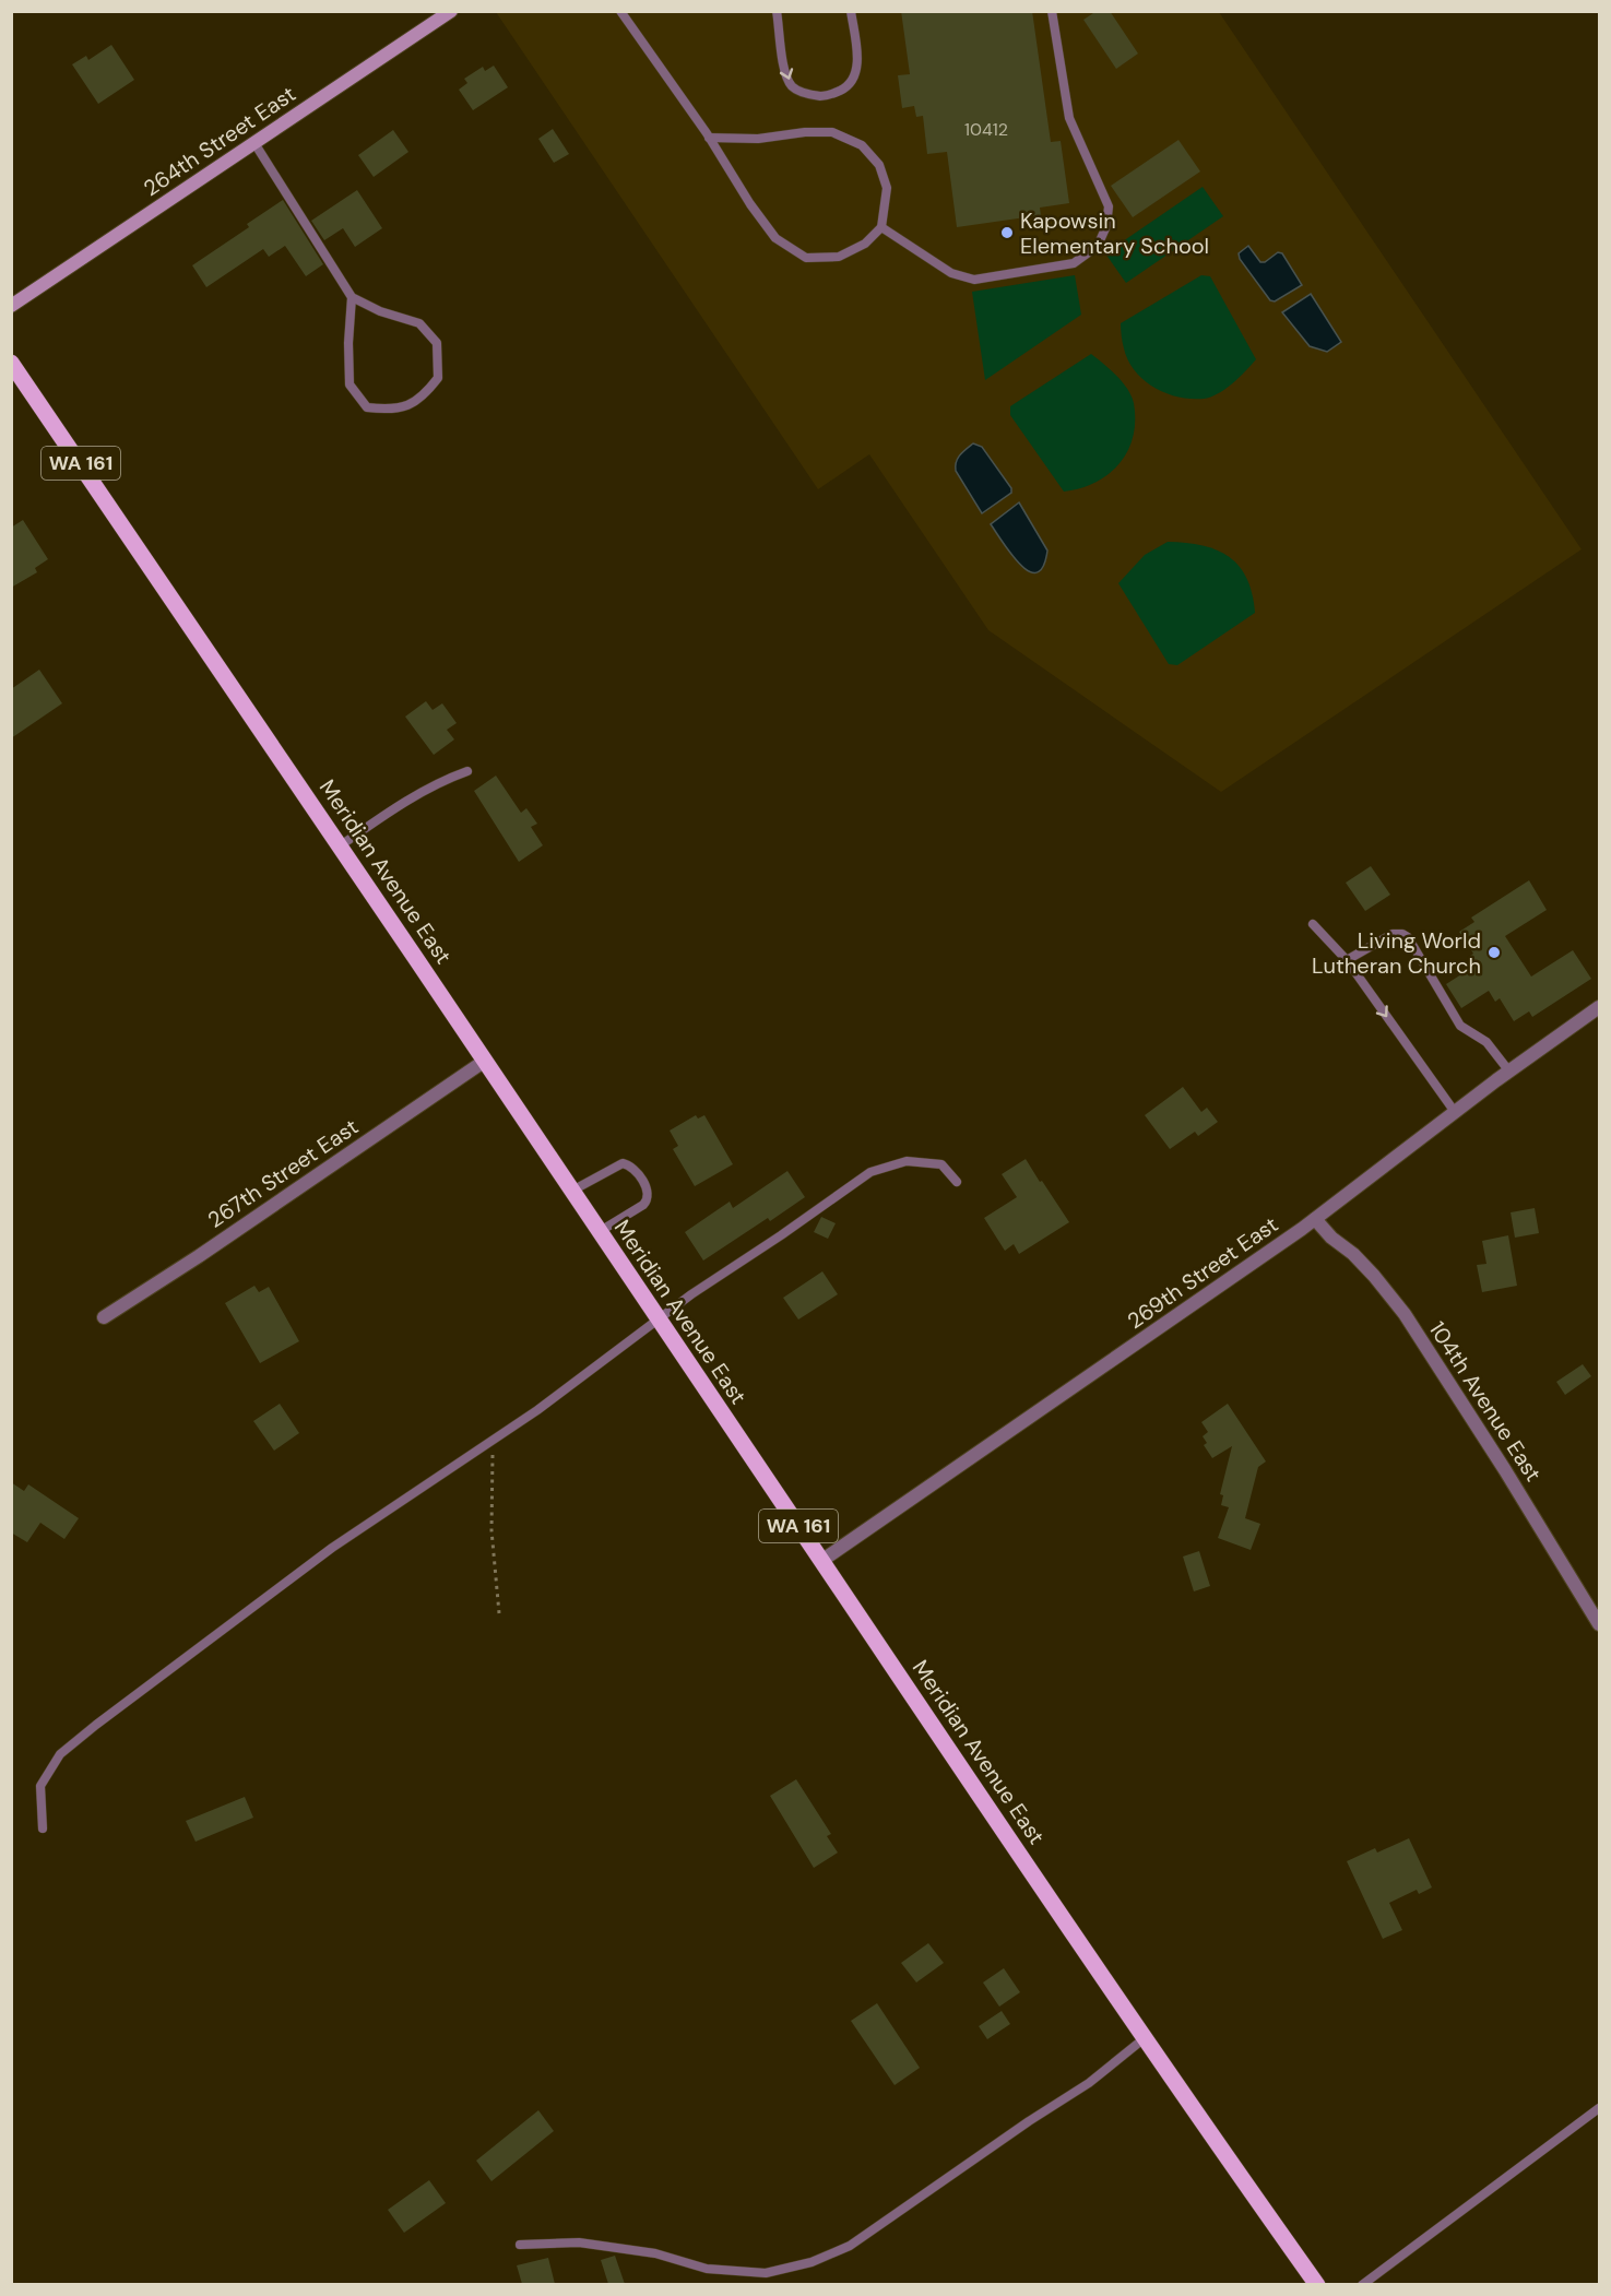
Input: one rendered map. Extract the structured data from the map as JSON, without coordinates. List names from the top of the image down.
{
  "streets": {
    "main road": ["WA 161", "Meridian Avenue East"],
    "street": [
      "264th Street East",
      "267th Street East",
      "269th Street East",
      "104th Avenue East"
    ]
  },
  "crossings": [
    ["Meridian Avenue East", "267th Street East"],
    ["Meridian Avenue East", "269th Street East"],
    ["269th Street East", "104th Avenue East"]
  ],
  "places": ["Kapowsin Elementary School", "Living World Lutheran Church"],
  "house_numbers": ["10412"]
}
